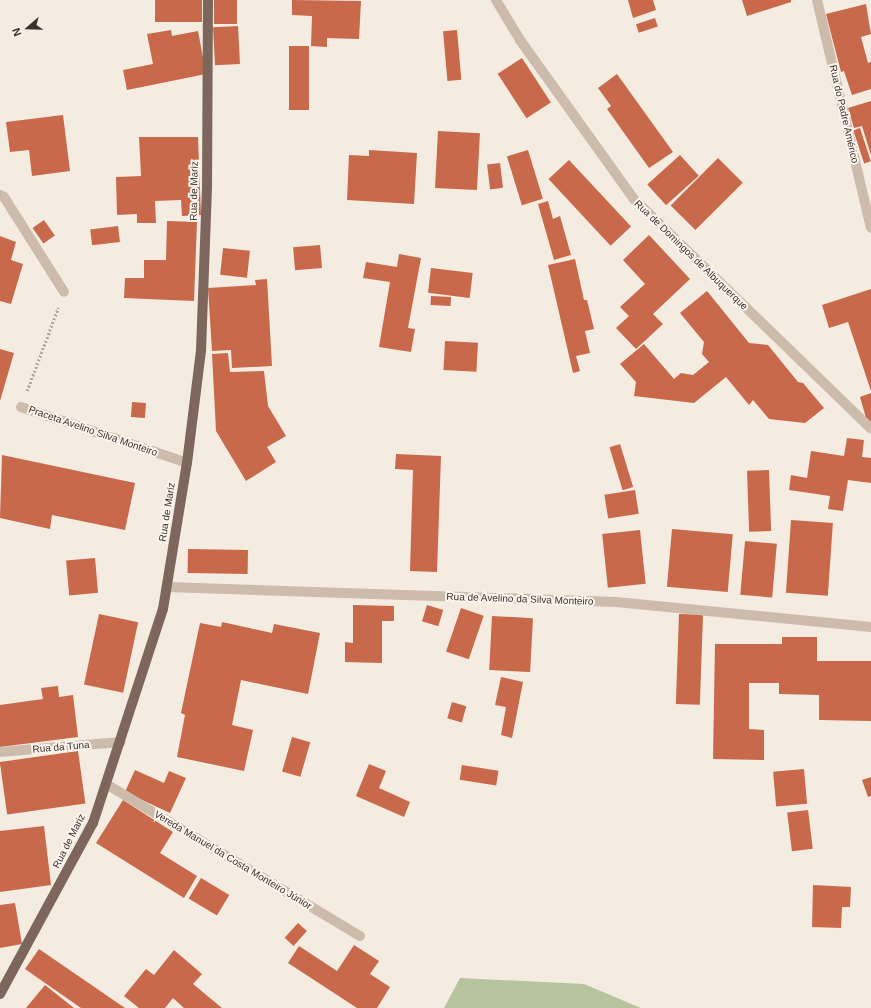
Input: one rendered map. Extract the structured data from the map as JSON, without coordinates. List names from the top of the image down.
{
  "streets": {
    "main road": ["Rua de Mariz"],
    "street": [
      "Rua do Padre Américo",
      "Rua de Domingos de Albuquerque",
      "Praceta Avelino Silva Monteiro",
      "Rua de Avelino da Silva Monteiro",
      "Rua da Tuna",
      "Vereda Manuel da Costa Monteiro Júnior"
    ]
  },
  "crossings": [
    ["Rua de Mariz", "Praceta Avelino Silva Monteiro"],
    ["Rua de Mariz", "Rua de Avelino da Silva Monteiro"],
    ["Rua de Mariz", "Rua da Tuna"],
    ["Rua de Mariz", "Vereda Manuel da Costa Monteiro Júnior"]
  ],
  "north": "left"
}
